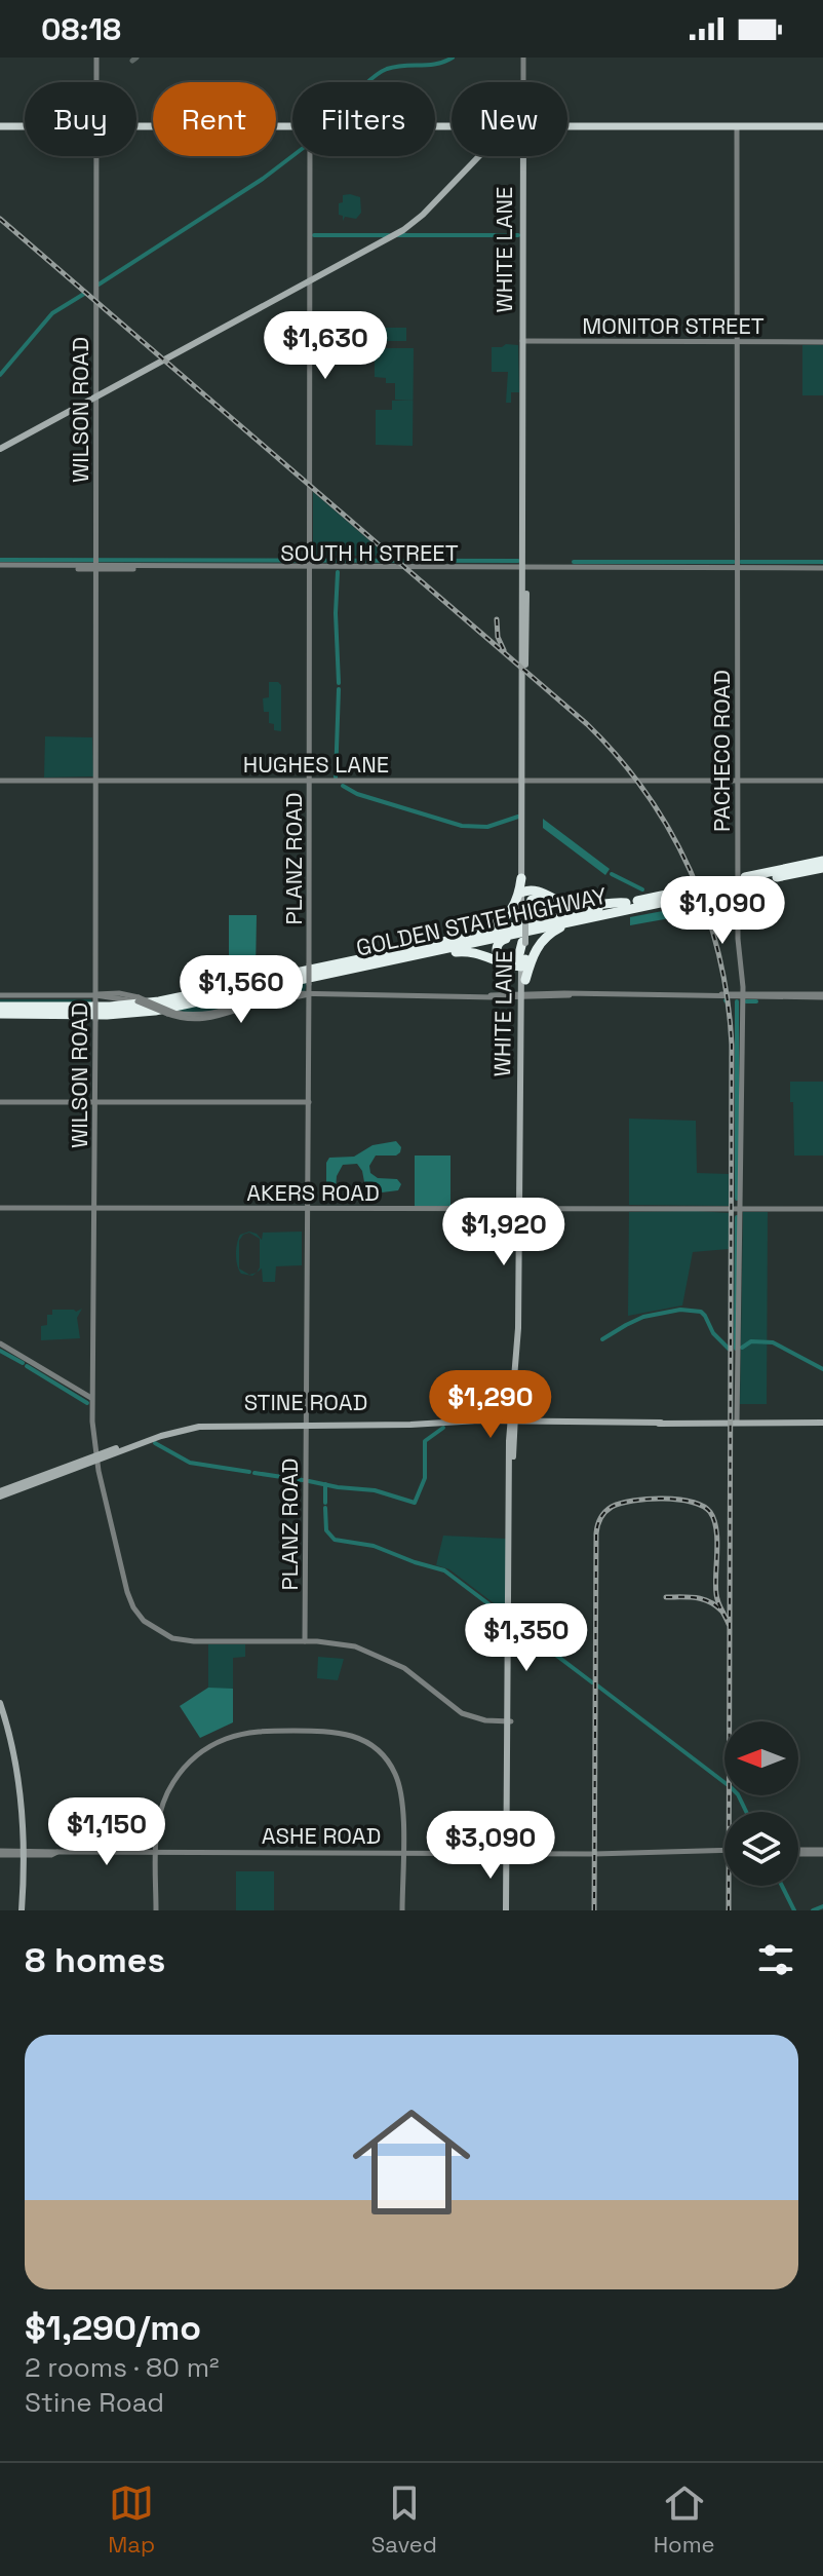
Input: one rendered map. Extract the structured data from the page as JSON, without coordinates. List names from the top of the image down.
{
  "streets": {
    "highway": ["GOLDEN STATE HIGHWAY"],
    "main road": ["WHITE LANE", "STINE ROAD"],
    "street": [
      "MONITOR STREET",
      "WILSON ROAD",
      "SOUTH H STREET",
      "PACHECO ROAD",
      "HUGHES LANE",
      "PLANZ ROAD",
      "AKERS ROAD",
      "ASHE ROAD"
    ]
  },
  "crossings": [
    ["WHITE LANE", "MONITOR STREET"],
    ["WHITE LANE", "WILSON ROAD"],
    ["WHITE LANE", "SOUTH H STREET"],
    ["WHITE LANE", "HUGHES LANE"],
    ["WHITE LANE", "GOLDEN STATE HIGHWAY"],
    ["WHITE LANE", "AKERS ROAD"],
    ["WHITE LANE", "STINE ROAD"],
    ["MONITOR STREET", "PACHECO ROAD"],
    ["WILSON ROAD", "SOUTH H STREET"],
    ["WILSON ROAD", "HUGHES LANE"],
    ["WILSON ROAD", "PLANZ ROAD"],
    ["WILSON ROAD", "AKERS ROAD"],
    ["WILSON ROAD", "STINE ROAD"],
    ["SOUTH H STREET", "PACHECO ROAD"],
    ["SOUTH H STREET", "PLANZ ROAD"],
    ["PACHECO ROAD", "HUGHES LANE"],
    ["PACHECO ROAD", "AKERS ROAD"],
    ["PACHECO ROAD", "STINE ROAD"],
    ["HUGHES LANE", "PLANZ ROAD"],
    ["PLANZ ROAD", "AKERS ROAD"],
    ["PLANZ ROAD", "STINE ROAD"]
  ],
  "north": "left",
  "page": {
    "status": "08:18",
    "chip": [
      "Buy",
      "Rent",
      "Filters",
      "New"
    ],
    "price": [
      "$1,630",
      "$1,090",
      "$1,560",
      "$1,920",
      "$1,290",
      "$1,350",
      "$1,150",
      "$3,090"
    ],
    "heading": "8 homes",
    "list": [
      {
        "name": "$1,290/mo",
        "note": "2 rooms · 80 m² · Stine Road"
      }
    ],
    "tabs": ["Map", "Saved", "Home"]
  }
}
